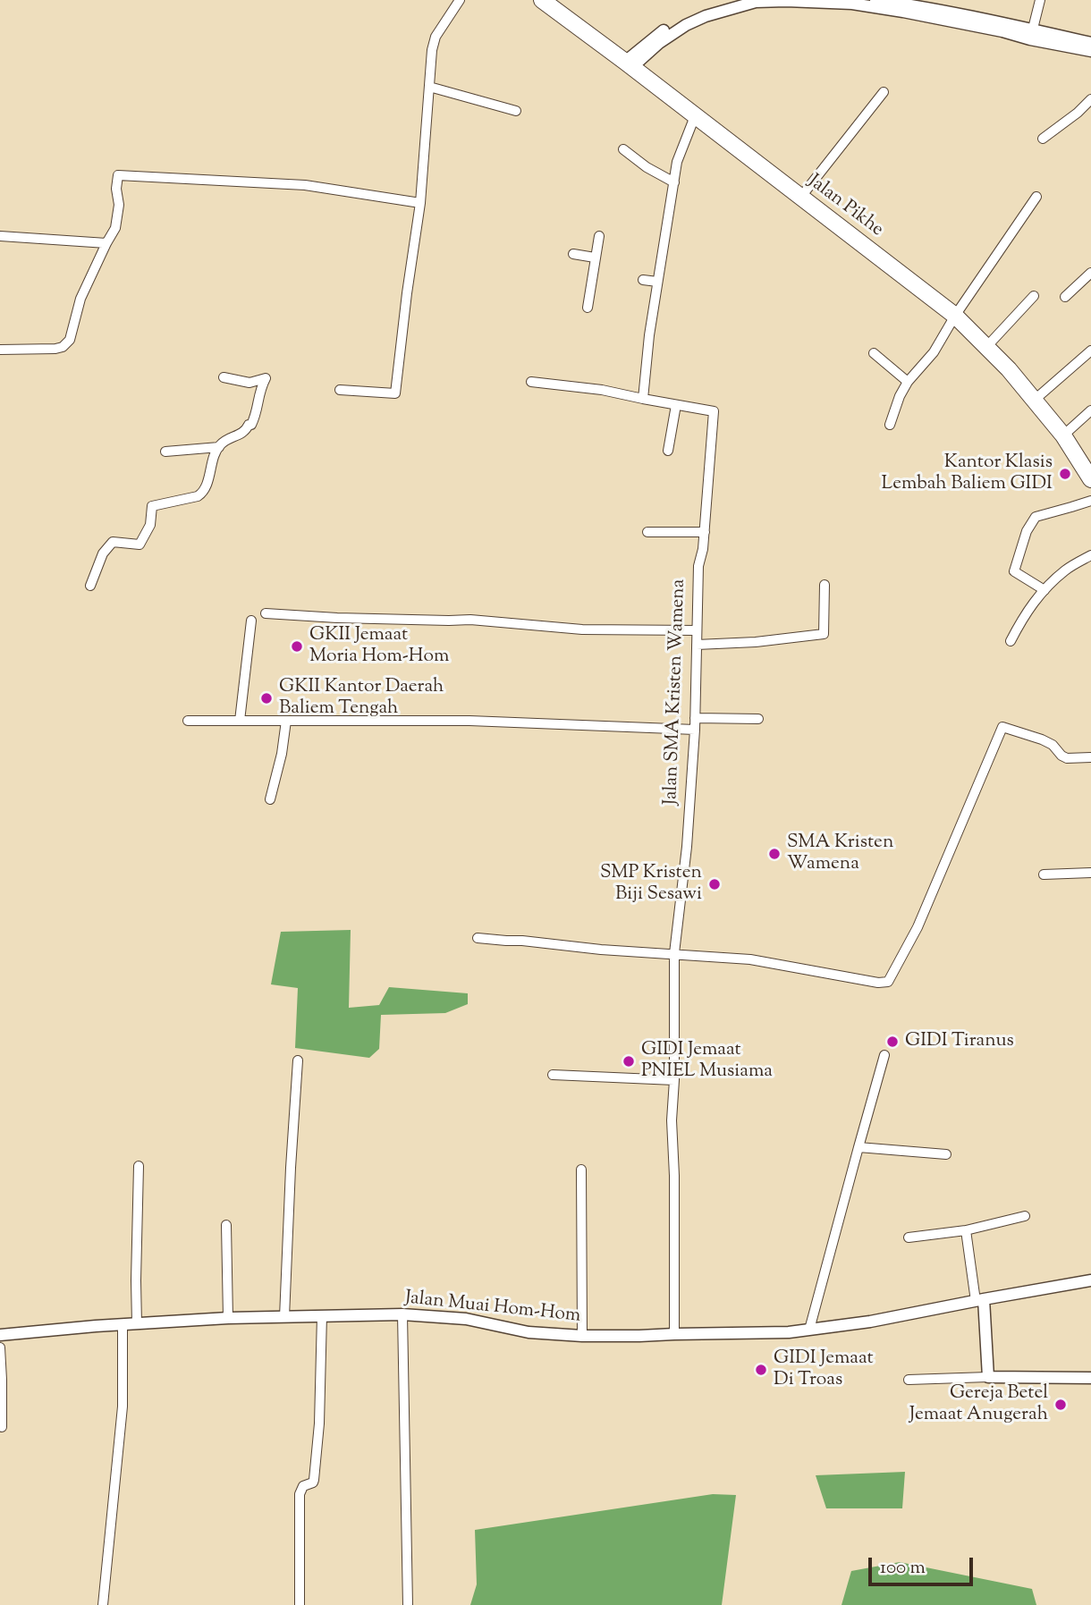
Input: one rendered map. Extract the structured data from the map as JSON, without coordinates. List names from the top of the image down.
{
  "streets": {
    "highway": ["Jalan Pikhe"],
    "street": ["Jalan SMA Kristen Wamena", "Jalan Muai Hom-Hom"]
  },
  "crossings": [
    ["Jalan SMA Kristen Wamena", "Jalan Muai Hom-Hom"]
  ],
  "places": [
    "Kantor Klasis Lembah Baliem GIDI",
    "GKII Jemaat Moria Hom-Hom",
    "GKII Kantor Daerah Baliem Tengah",
    "SMA Kristen Wamena",
    "SMP Kristen Biji Sesawi",
    "GIDI Tiranus",
    "GIDI Jemaat PNIEL Musiama",
    "GIDI Jemaat Di Troas",
    "Gereja Betel Jemaat Anugerah"
  ],
  "scale_bar": "100 m"
}
